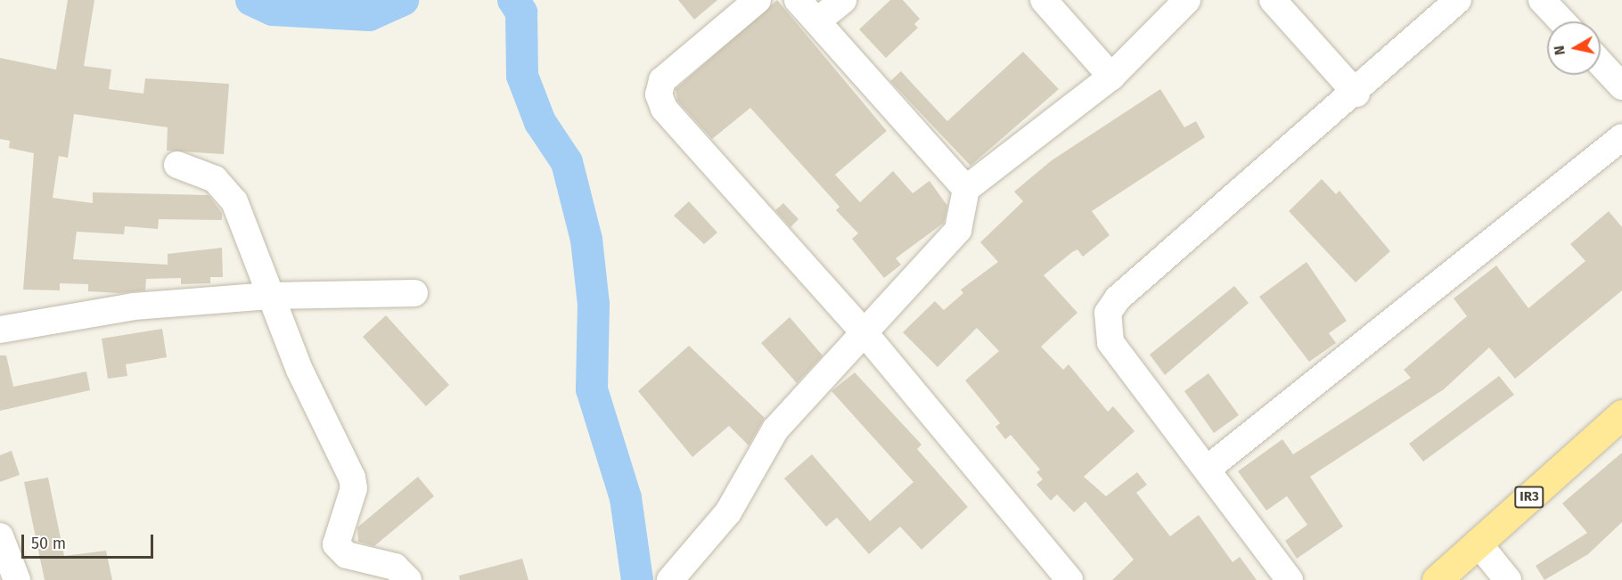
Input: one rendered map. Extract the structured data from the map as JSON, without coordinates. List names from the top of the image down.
{
  "streets": {
    "main road": ["IR3"]
  },
  "scale_bar": "50 m",
  "north": "left"
}
